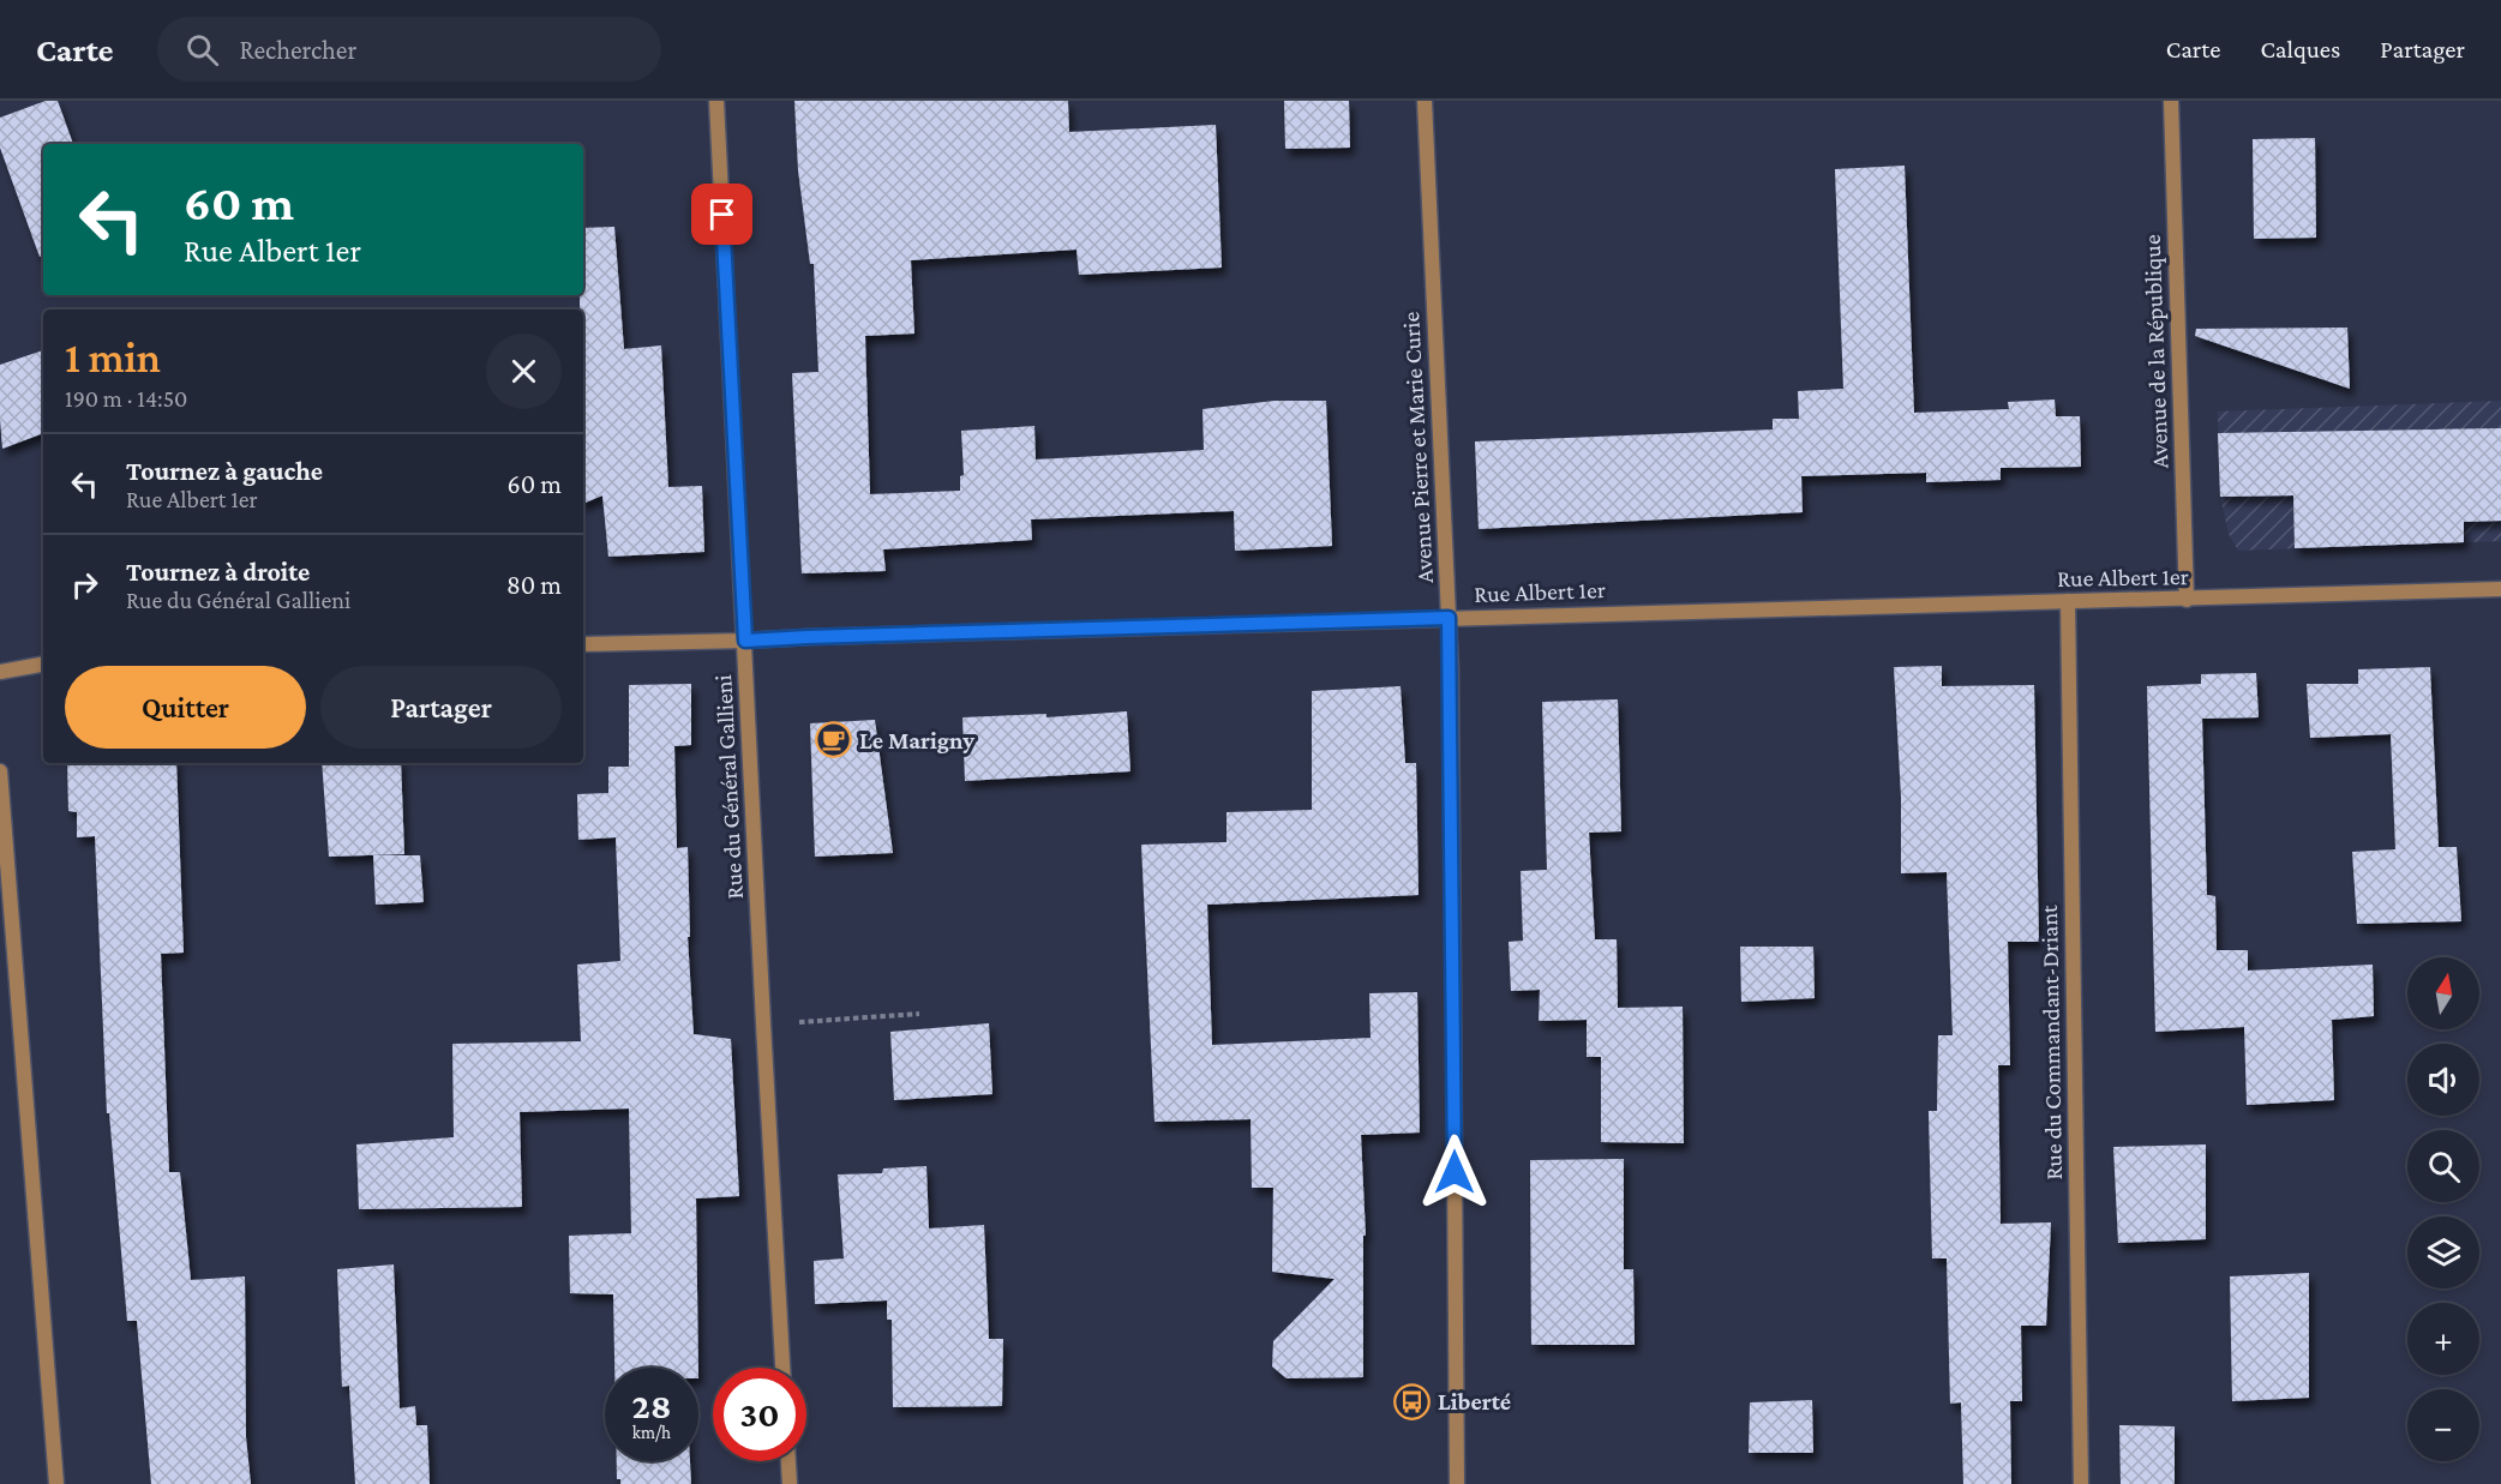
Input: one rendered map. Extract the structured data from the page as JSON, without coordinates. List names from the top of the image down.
{
  "streets": {
    "street": [
      "Avenue de la République",
      "Avenue Pierre et Marie Curie",
      "Rue Albert 1er",
      "Rue du Général Gallieni",
      "Rue du Commandant-Driant"
    ]
  },
  "crossings": [
    ["Avenue de la République", "Rue Albert 1er"],
    ["Avenue Pierre et Marie Curie", "Rue Albert 1er"],
    ["Rue Albert 1er", "Rue du Général Gallieni"],
    ["Rue Albert 1er", "Rue du Commandant-Driant"]
  ],
  "places": {
    "cafe": ["Le Marigny"],
    "bus stop": ["Liberté"]
  },
  "north": "top",
  "page": {
    "header": "Carte",
    "search": "Rechercher",
    "nav": ["Carte", "Calques", "Partager"],
    "turn": ["60 m", "Rue Albert 1er"],
    "heading": ["1 min", "190 m · 14:50"],
    "list": [
      {
        "name": "Tournez à gauche",
        "note": "Rue Albert 1er",
        "value": "60 m"
      },
      {
        "name": "Tournez à droite",
        "note": "Rue du Général Gallieni",
        "value": "80 m"
      }
    ],
    "buttons": ["Quitter", "Partager"],
    "map_buttons": ["+", "−"],
    "speed": "28 km/h",
    "limit": "30"
  }
}
